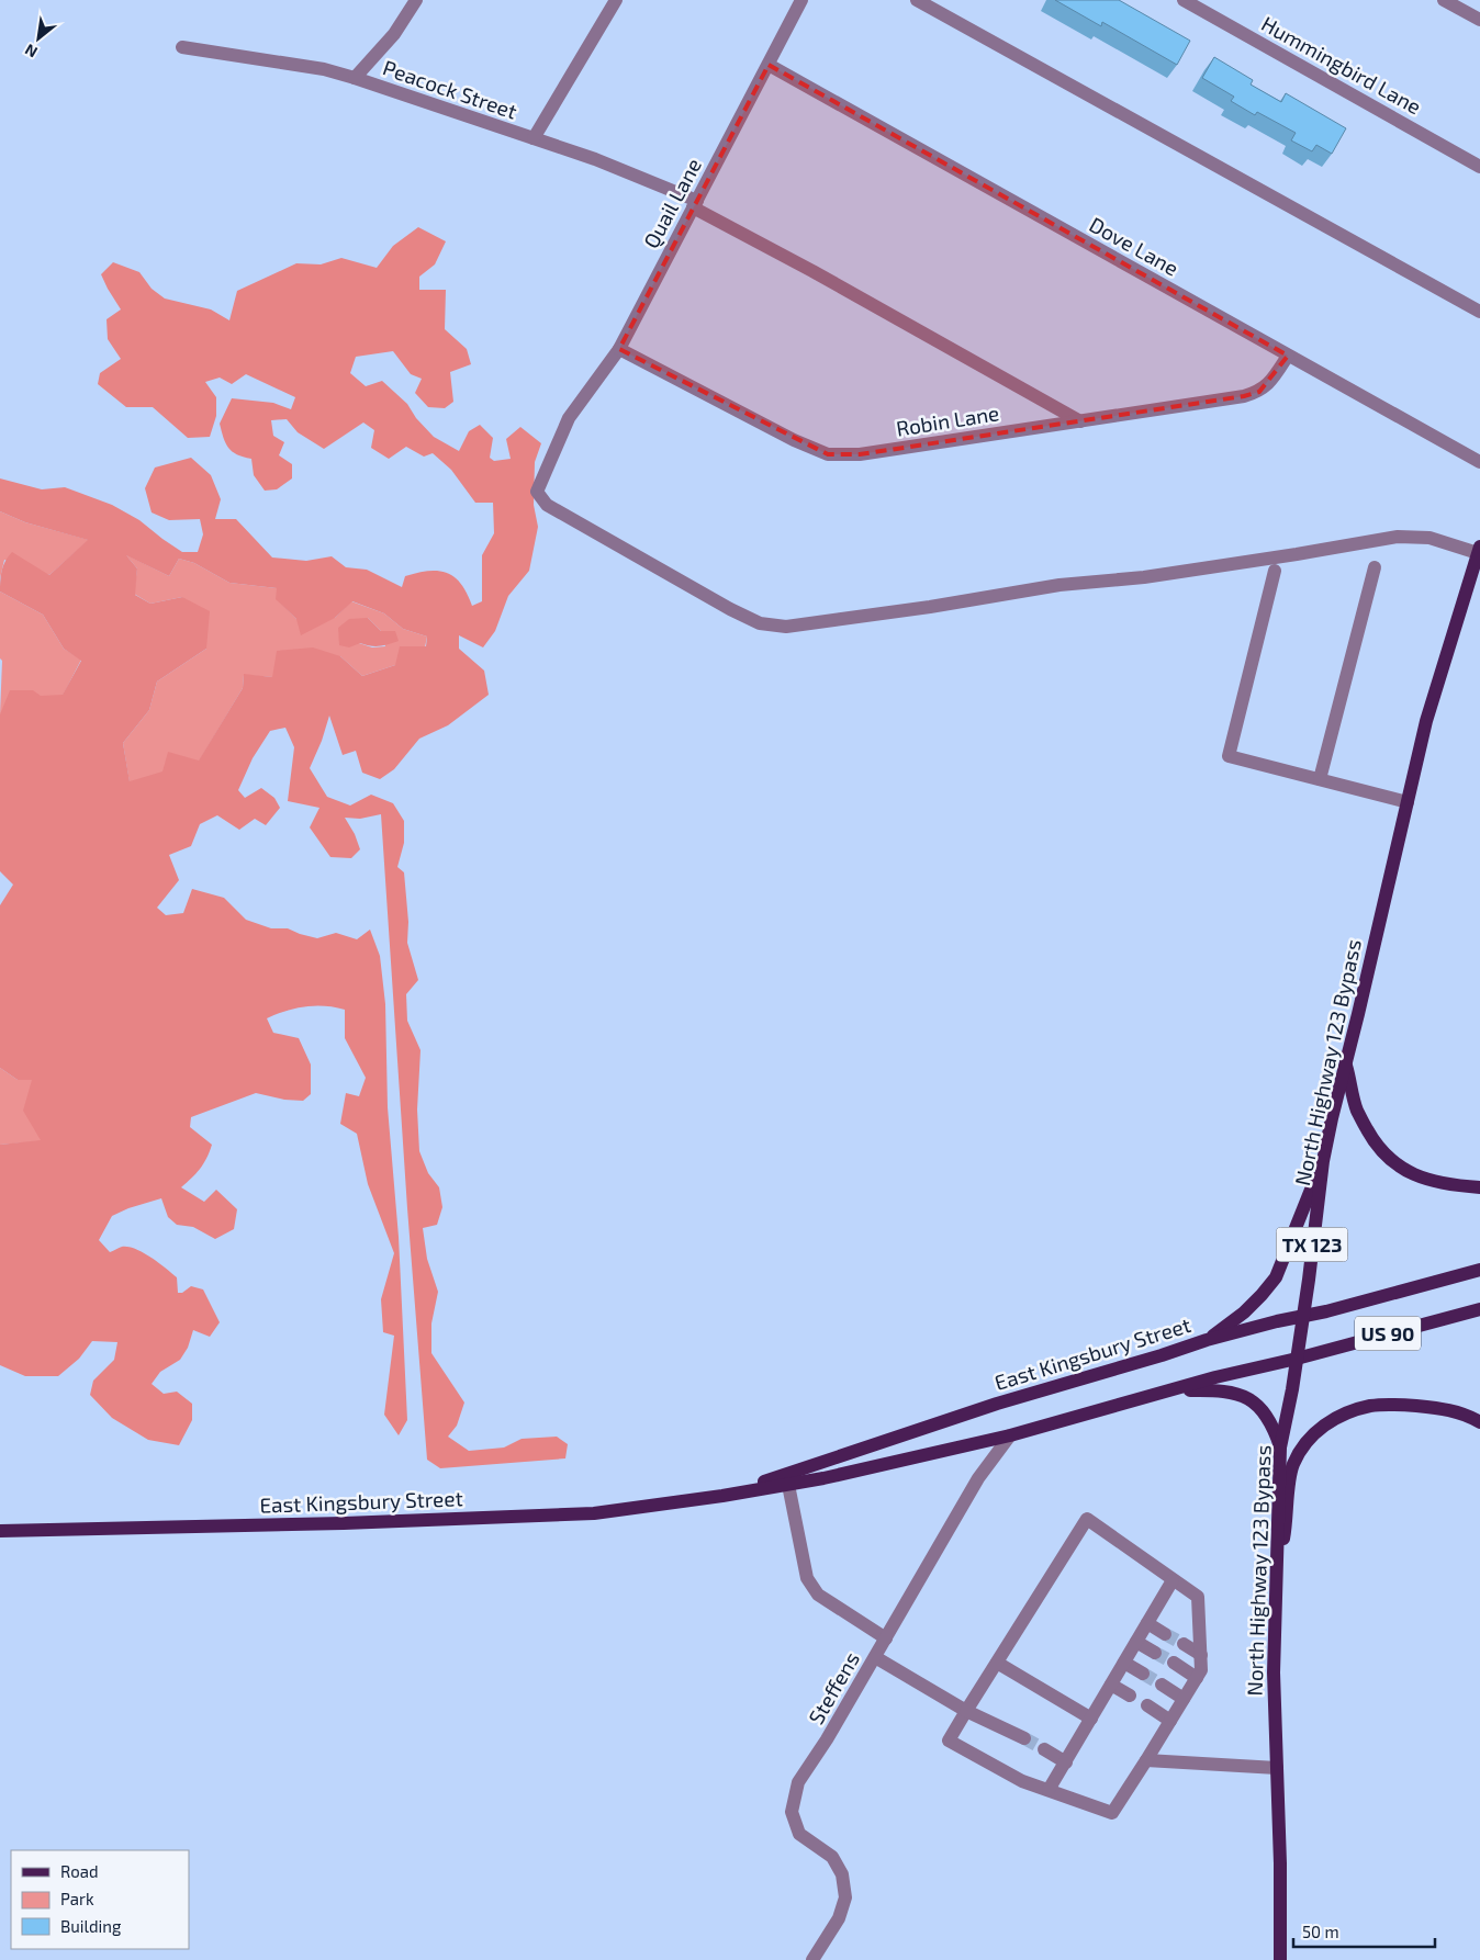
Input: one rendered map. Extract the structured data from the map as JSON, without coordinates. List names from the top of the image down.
{
  "streets": {
    "main road": [
      "North Highway 123 Bypass",
      "TX 123",
      "US 90",
      "East Kingsbury Street"
    ],
    "street": [
      "Hummingbird Lane",
      "Peacock Street",
      "Quail Lane",
      "Dove Lane",
      "Robin Lane",
      "Steffens"
    ]
  },
  "crossings": [
    ["Peacock Street", "Quail Lane"],
    ["Peacock Street", "Robin Lane"],
    ["Quail Lane", "Dove Lane"],
    ["Quail Lane", "Robin Lane"],
    ["Quail Lane", "North Highway 123 Bypass"],
    ["Dove Lane", "Robin Lane"],
    ["North Highway 123 Bypass", "East Kingsbury Street"],
    ["East Kingsbury Street", "Steffens"]
  ],
  "legend": ["Road", "Park", "Building"],
  "scale_bar": "50 m",
  "north": "bottom left"
}
